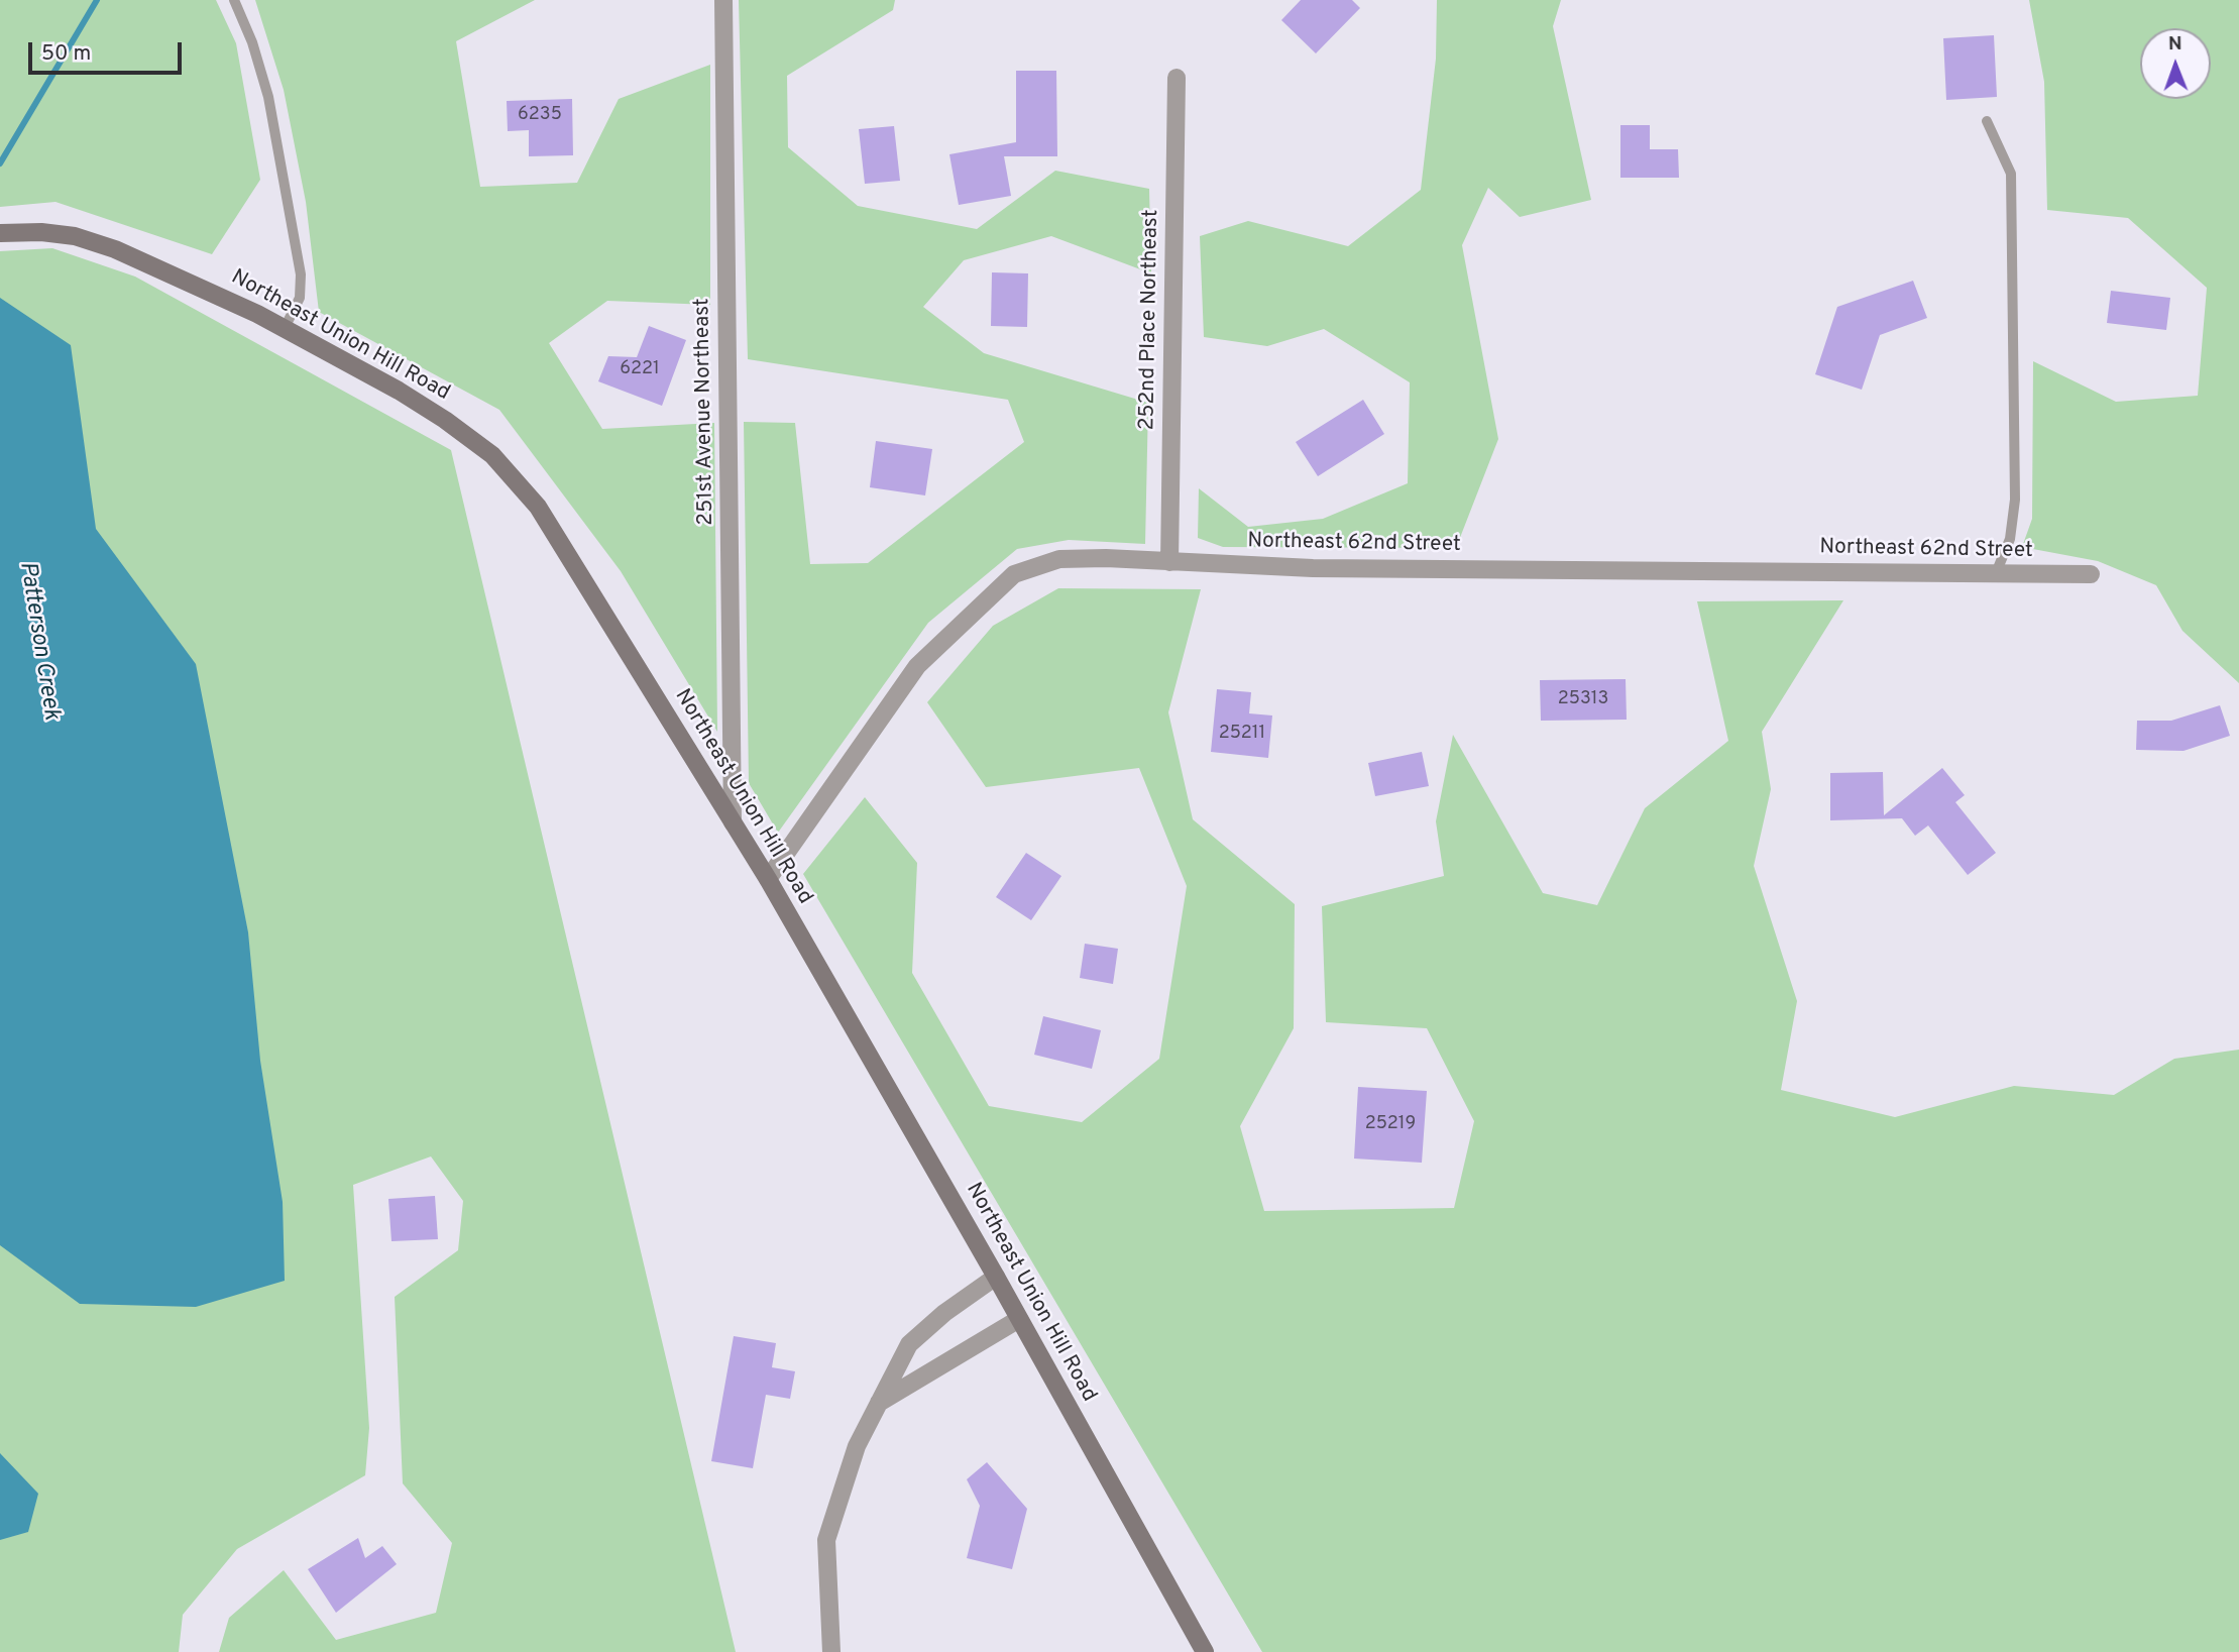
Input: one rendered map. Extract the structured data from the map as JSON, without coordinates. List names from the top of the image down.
{
  "streets": {
    "street": [
      "252nd Place Northeast",
      "Northeast Union Hill Road",
      "251st Avenue Northeast",
      "Northeast 62nd Street"
    ]
  },
  "crossings": [
    ["252nd Place Northeast", "Northeast 62nd Street"],
    ["Northeast Union Hill Road", "251st Avenue Northeast"],
    ["Northeast Union Hill Road", "Northeast 62nd Street"]
  ],
  "water": ["Patterson Creek"],
  "house_numbers": [
    "6235",
    "6221",
    "25313",
    "25211",
    "25219"
  ],
  "scale_bar": "50 m",
  "north": "top"
}
